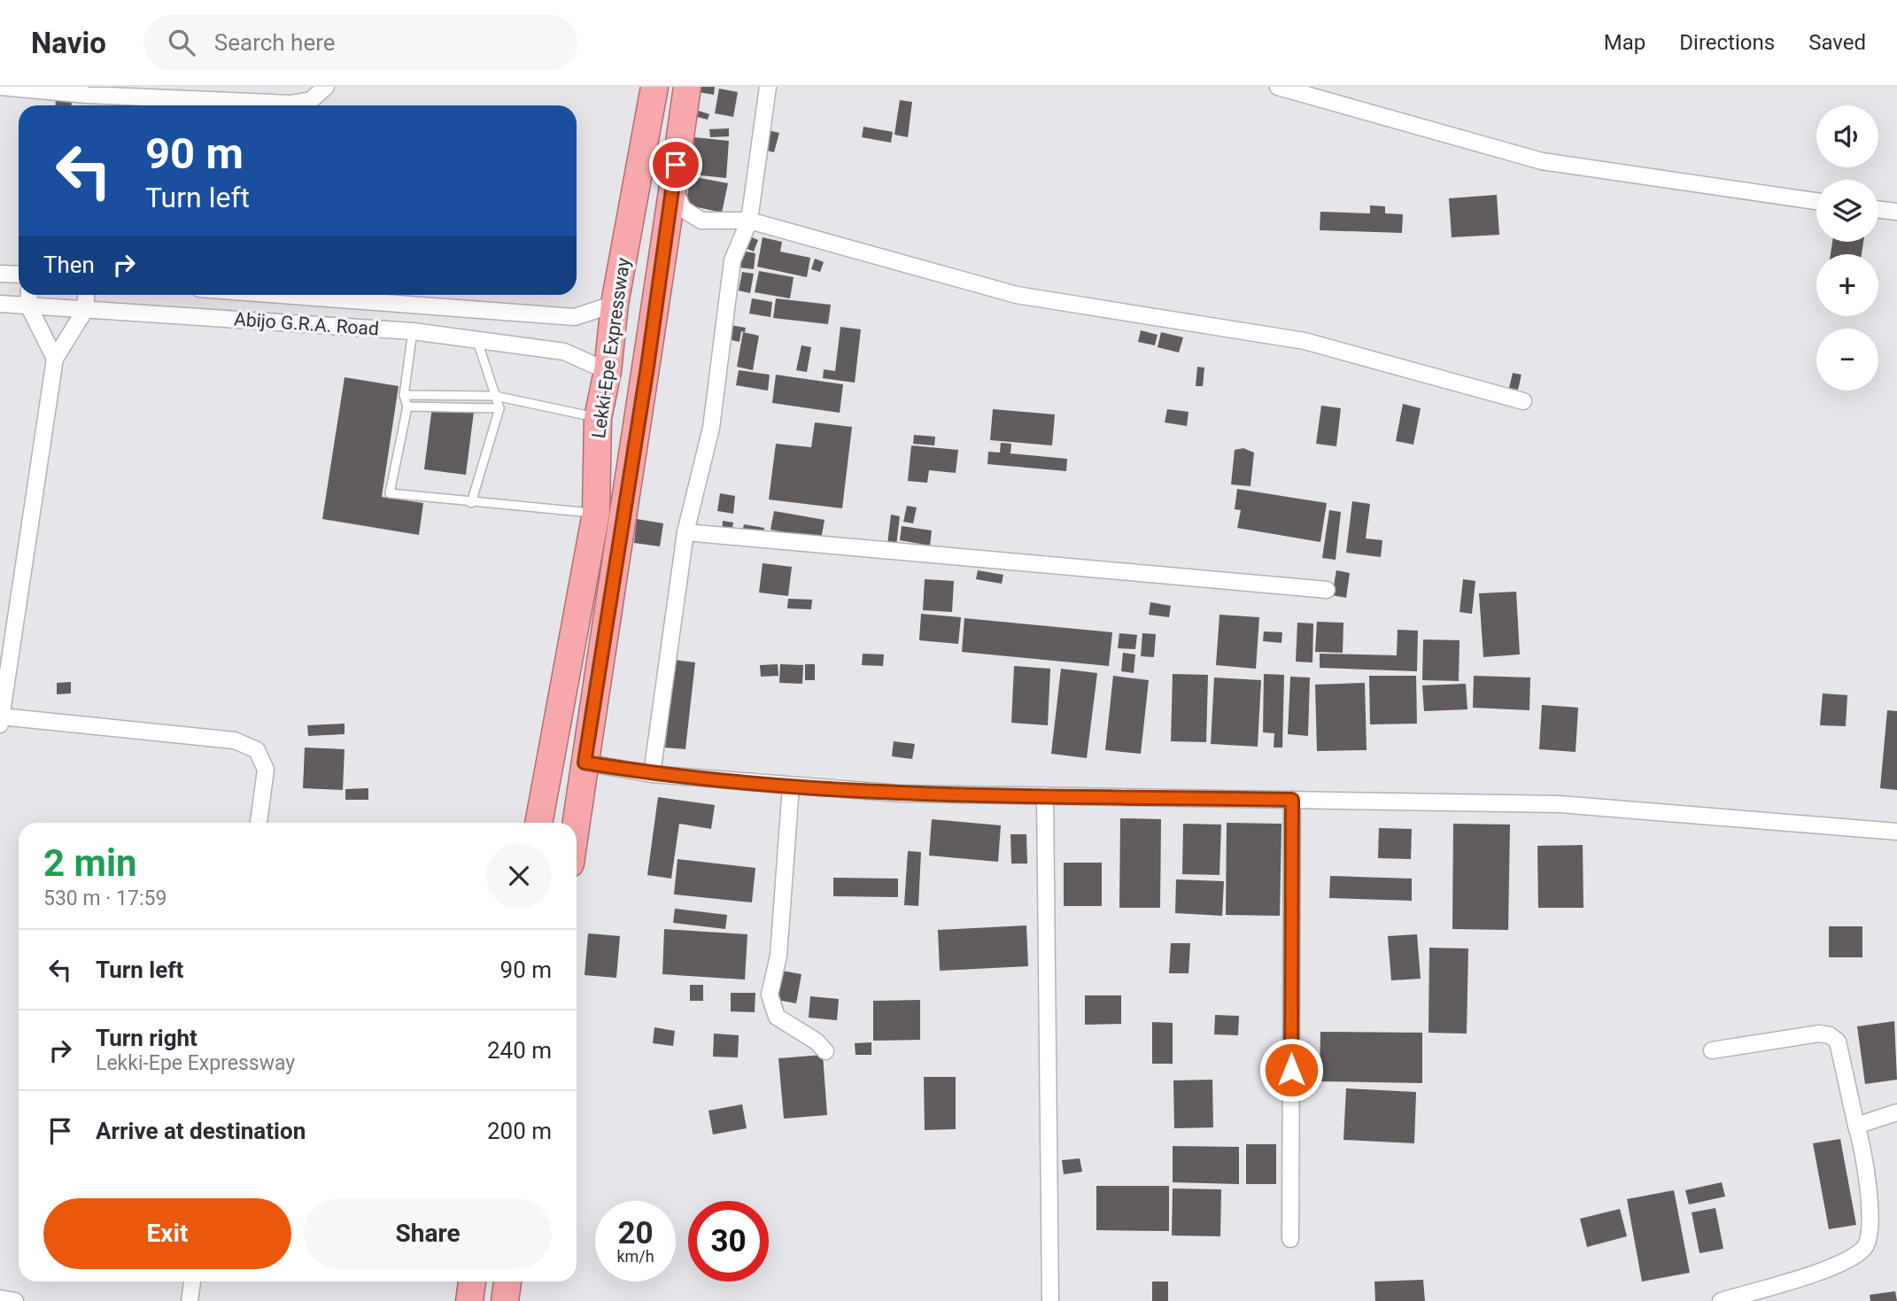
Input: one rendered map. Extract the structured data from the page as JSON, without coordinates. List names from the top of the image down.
{
  "streets": {
    "highway": ["Lekki-Epe Expressway"],
    "street": ["Abijo G.R.A. Road"]
  },
  "crossings": [
    ["Abijo G.R.A. Road", "Lekki-Epe Expressway"]
  ],
  "page": {
    "header": "Navio",
    "search": "Search here",
    "nav": ["Map", "Directions", "Saved"],
    "map_buttons": ["+", "−"],
    "turn": ["90 m", "Turn left"],
    "then": "Then",
    "heading": ["2 min", "530 m · 17:59"],
    "list": [
      {
        "name": "Turn left",
        "value": "90 m"
      },
      {
        "name": "Turn right",
        "note": "Lekki-Epe Expressway",
        "value": "240 m"
      },
      {
        "name": "Arrive at destination",
        "value": "200 m"
      }
    ],
    "buttons": ["Exit", "Share"],
    "speed": "20 km/h",
    "limit": "30"
  }
}
